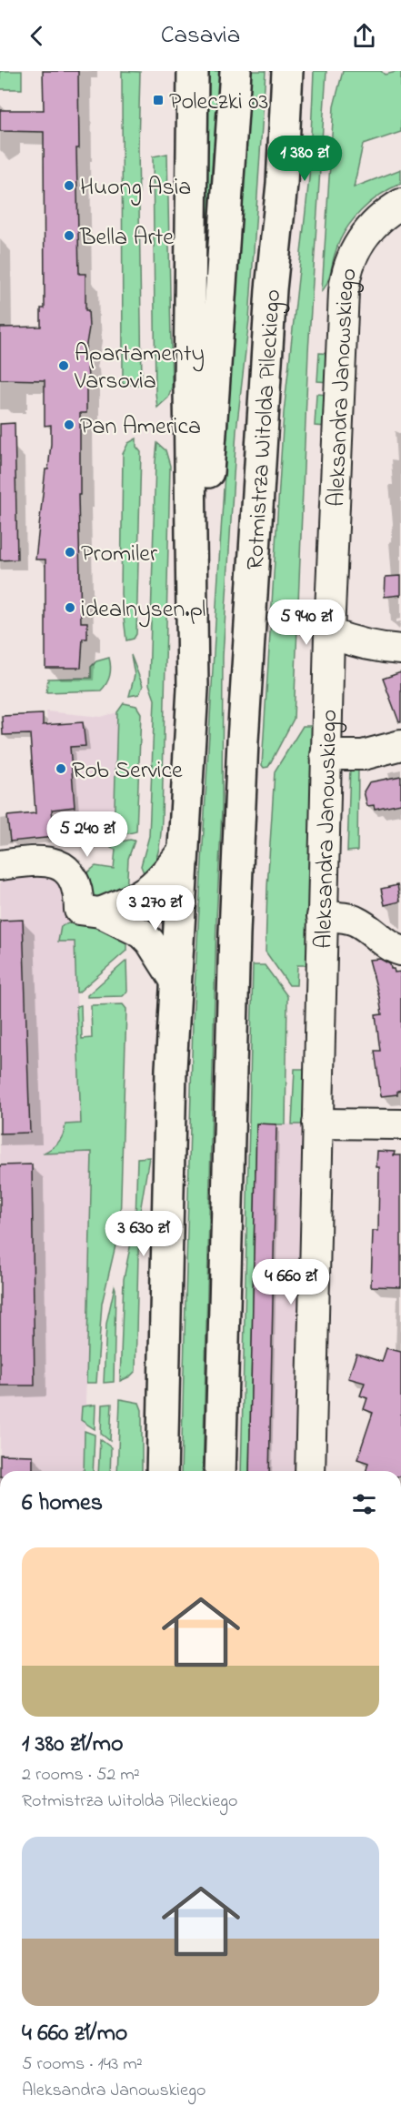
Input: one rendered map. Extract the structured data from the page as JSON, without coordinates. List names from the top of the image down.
{
  "streets": {
    "main road": ["Rotmistrza Witolda Pileckiego"],
    "street": ["Aleksandra Janowskiego"]
  },
  "places": {
    "transit": ["Poleczki 03"],
    "other": [
      "Huong Asia",
      "Bella Arte",
      "Apartamenty Varsovia",
      "Pan America",
      "Promiler",
      "idealnysen.pl",
      "Rob Service"
    ]
  },
  "page": {
    "header": "Casavia",
    "price": [
      "1 380 zł",
      "5 940 zł",
      "5 240 zł",
      "3 270 zł",
      "3 630 zł",
      "4 660 zł"
    ],
    "heading": "6 homes",
    "list": [
      {
        "name": "1 380 zł/mo",
        "note": "2 rooms · 52 m² · Rotmistrza Witolda Pileckiego"
      },
      {
        "name": "4 660 zł/mo",
        "note": "5 rooms · 143 m² · Aleksandra Janowskiego"
      }
    ]
  }
}
